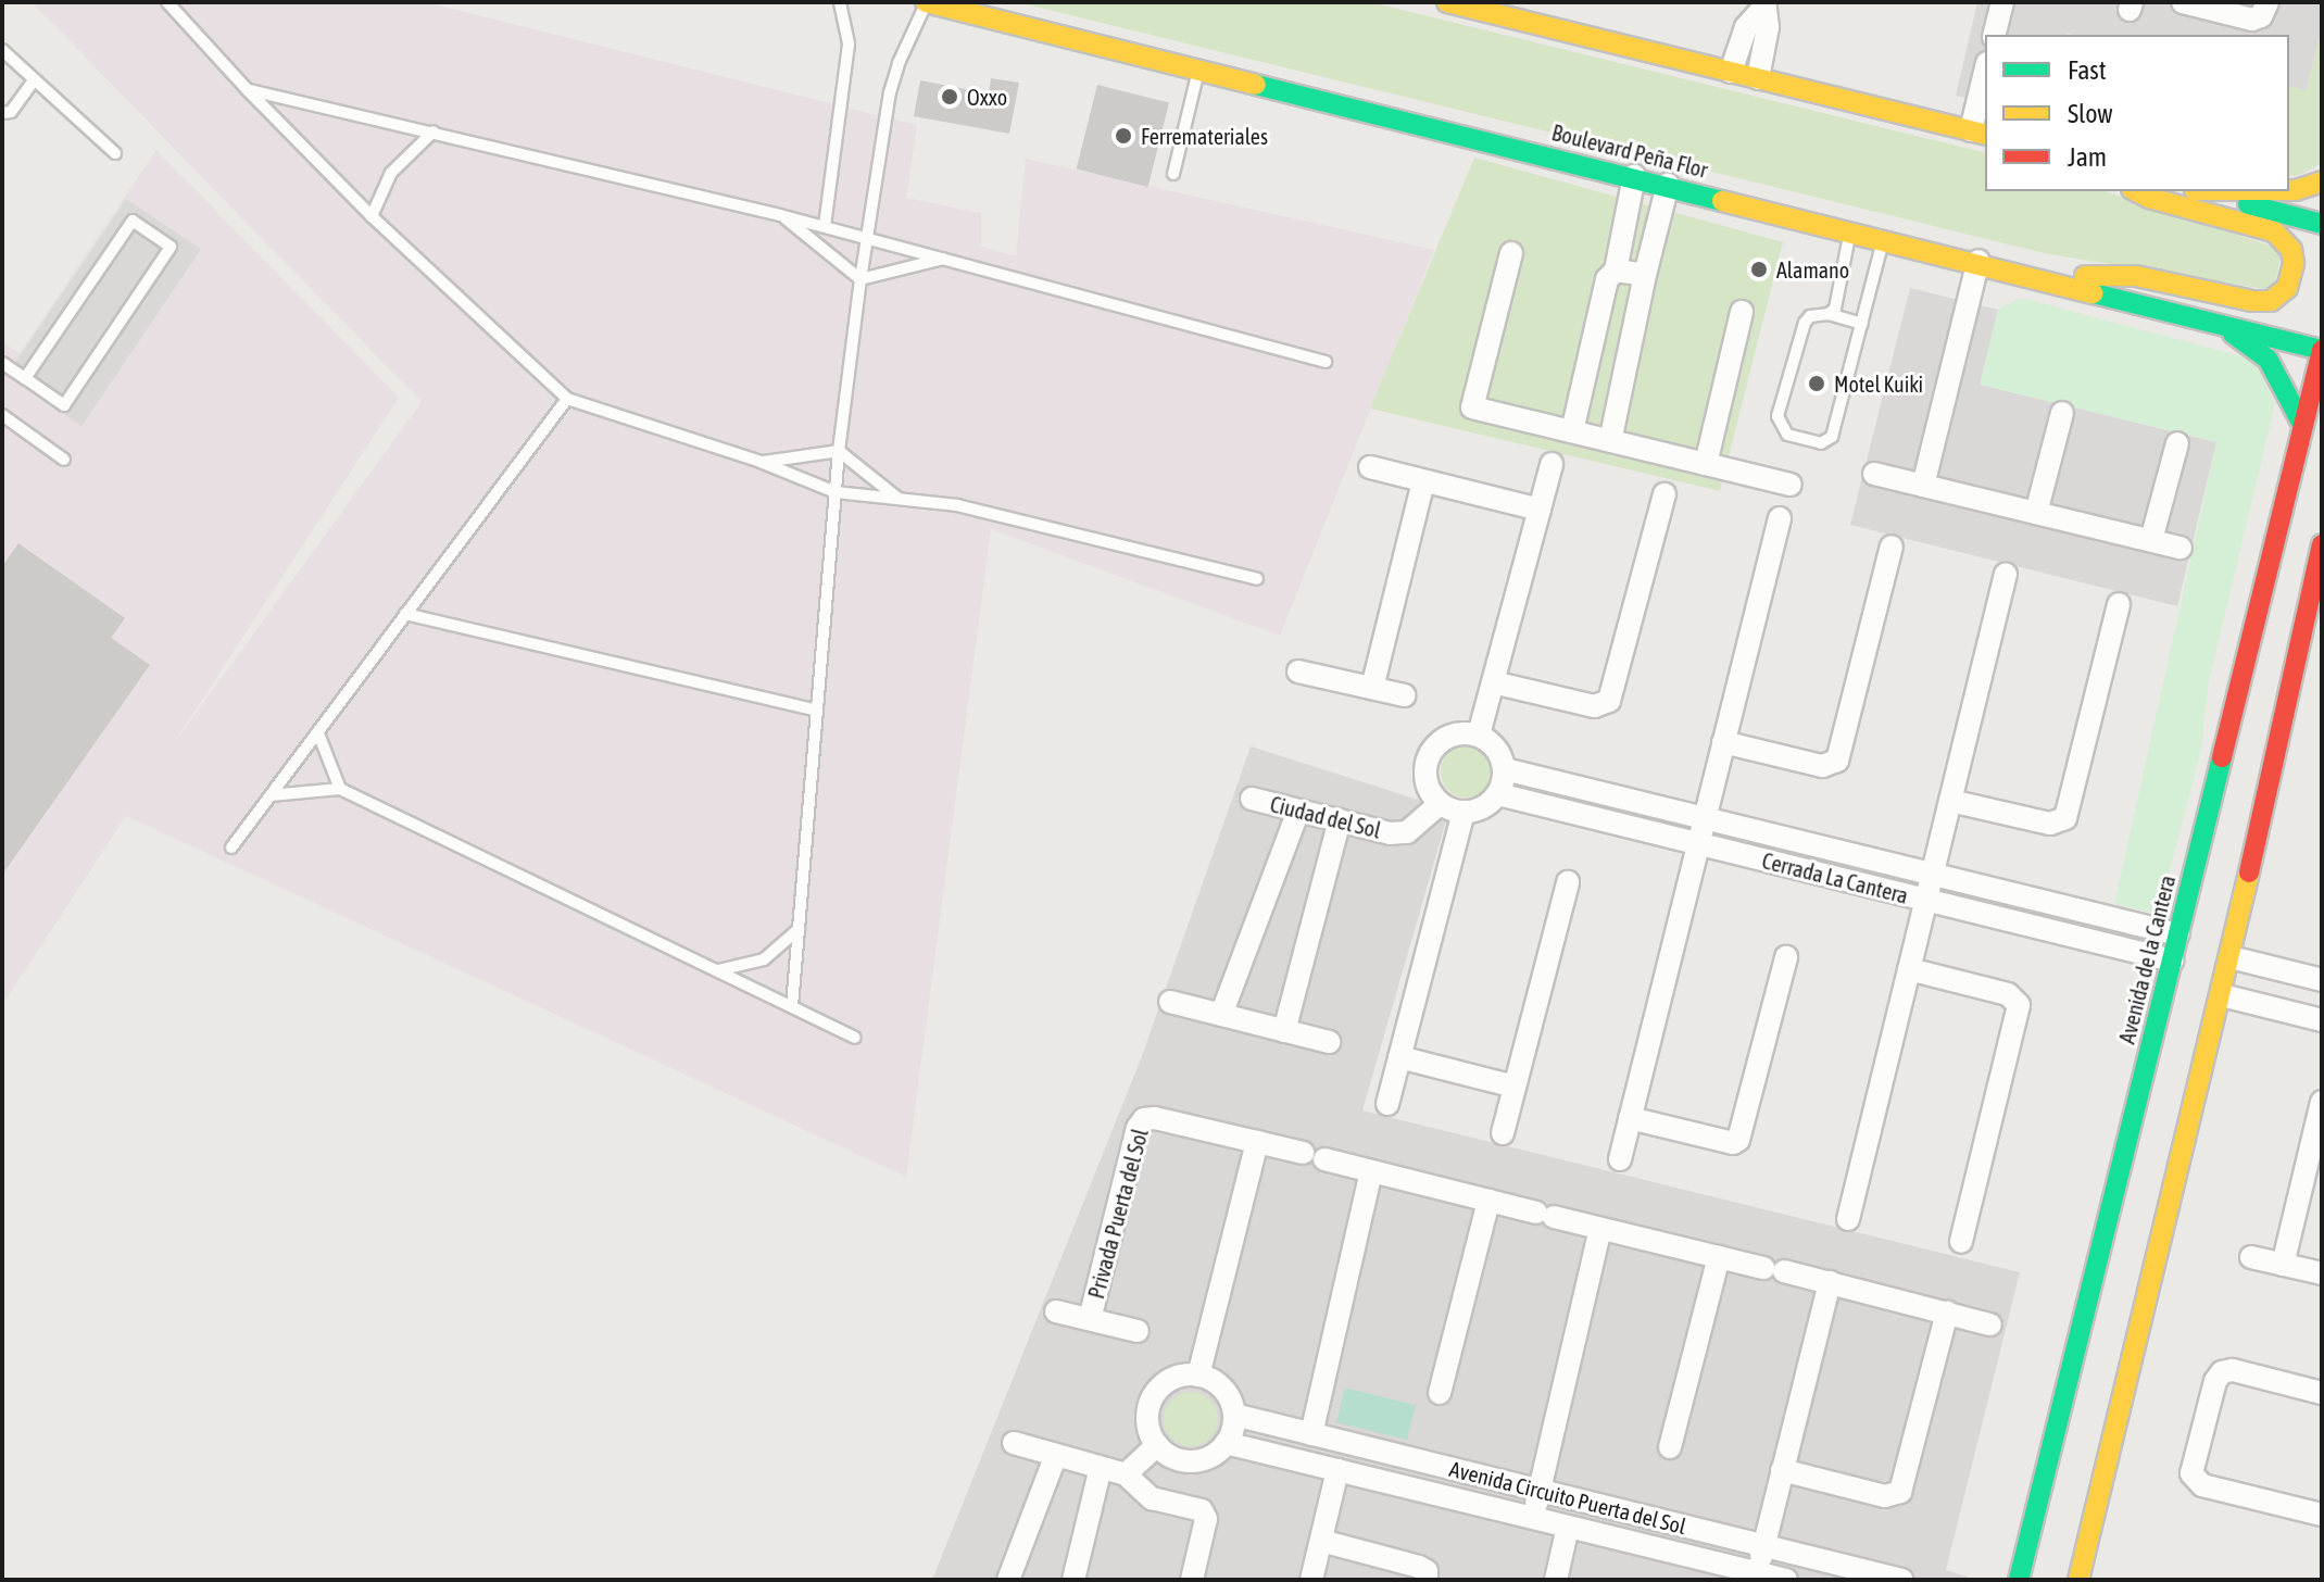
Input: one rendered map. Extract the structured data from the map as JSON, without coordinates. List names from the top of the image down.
{
  "streets": {
    "main road": ["Boulevard Peña Flor", "Avenida de la Cantera"],
    "street": [
      "Ciudad del Sol",
      "Cerrada La Cantera",
      "Privada Puerta del Sol",
      "Avenida Circuito Puerta del Sol"
    ]
  },
  "crossings": [
    ["Boulevard Peña Flor", "Avenida de la Cantera"],
    ["Ciudad del Sol", "Cerrada La Cantera"],
    ["Cerrada La Cantera", "Avenida de la Cantera"]
  ],
  "places": [
    "Oxxo",
    "Ferremateriales",
    "Alamano",
    "Motel Kuiki"
  ],
  "legend": ["Fast", "Slow", "Jam"]
}
